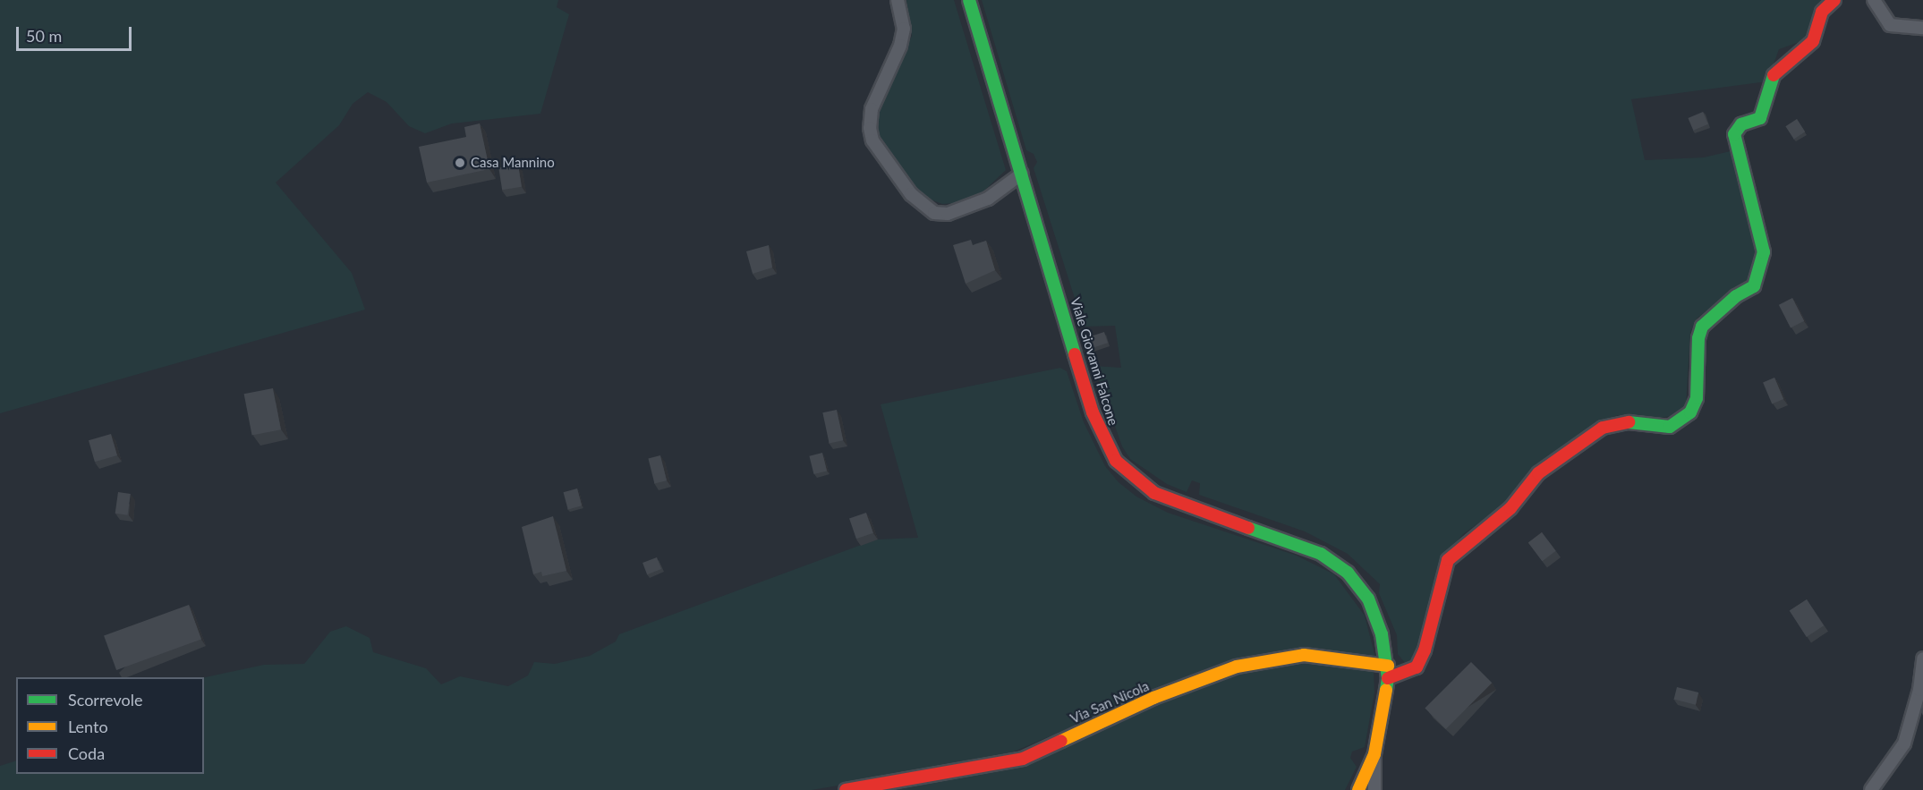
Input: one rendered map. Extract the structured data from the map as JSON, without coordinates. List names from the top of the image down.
{
  "streets": {
    "street": ["Viale Giovanni Falcone", "Via San Nicola"]
  },
  "crossings": [
    ["Viale Giovanni Falcone", "Via San Nicola"]
  ],
  "places": ["Casa Mannino"],
  "legend": ["Scorrevole", "Lento", "Coda"],
  "scale_bar": "50 m"
}
